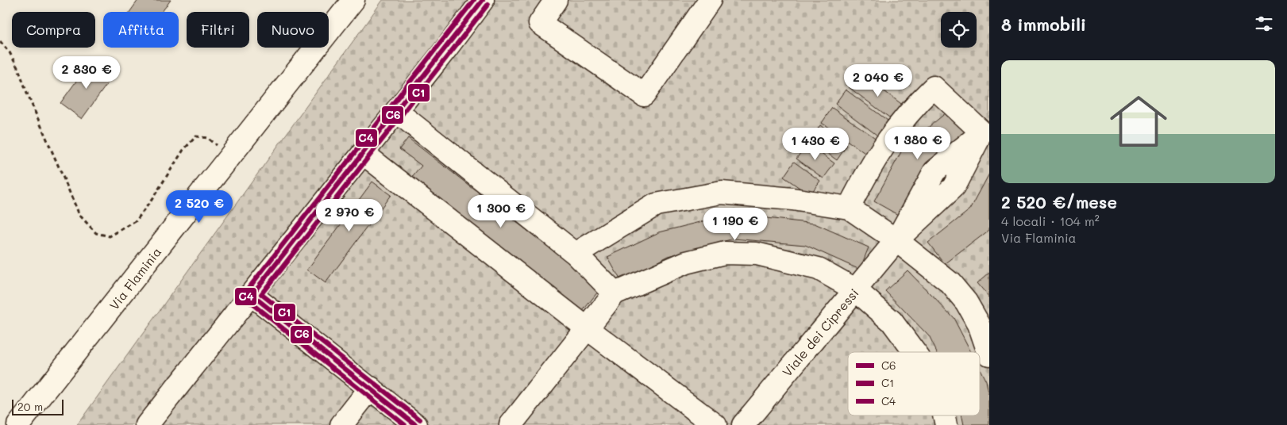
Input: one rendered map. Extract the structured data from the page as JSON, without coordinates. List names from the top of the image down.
{
  "streets": {
    "street": ["Via Flaminia", "Viale dei Cipressi"]
  },
  "lines": ["transit line C6", "transit line C4", "transit line C1"],
  "legend": ["C6", "C1", "C4"],
  "scale_bar": "20 m",
  "page": {
    "heading": "8 immobili",
    "chip": [
      "Compra",
      "Affitta",
      "Filtri",
      "Nuovo"
    ],
    "list": [
      {
        "name": "2 520 €/mese",
        "note": "4 locali · 104 m² · Via Flaminia"
      }
    ],
    "price": [
      "2 830 €",
      "2 040 €",
      "1 380 €",
      "1 430 €",
      "2 520 €",
      "1 300 €",
      "2 970 €",
      "1 190 €"
    ],
    "scale": "20 m"
  }
}
